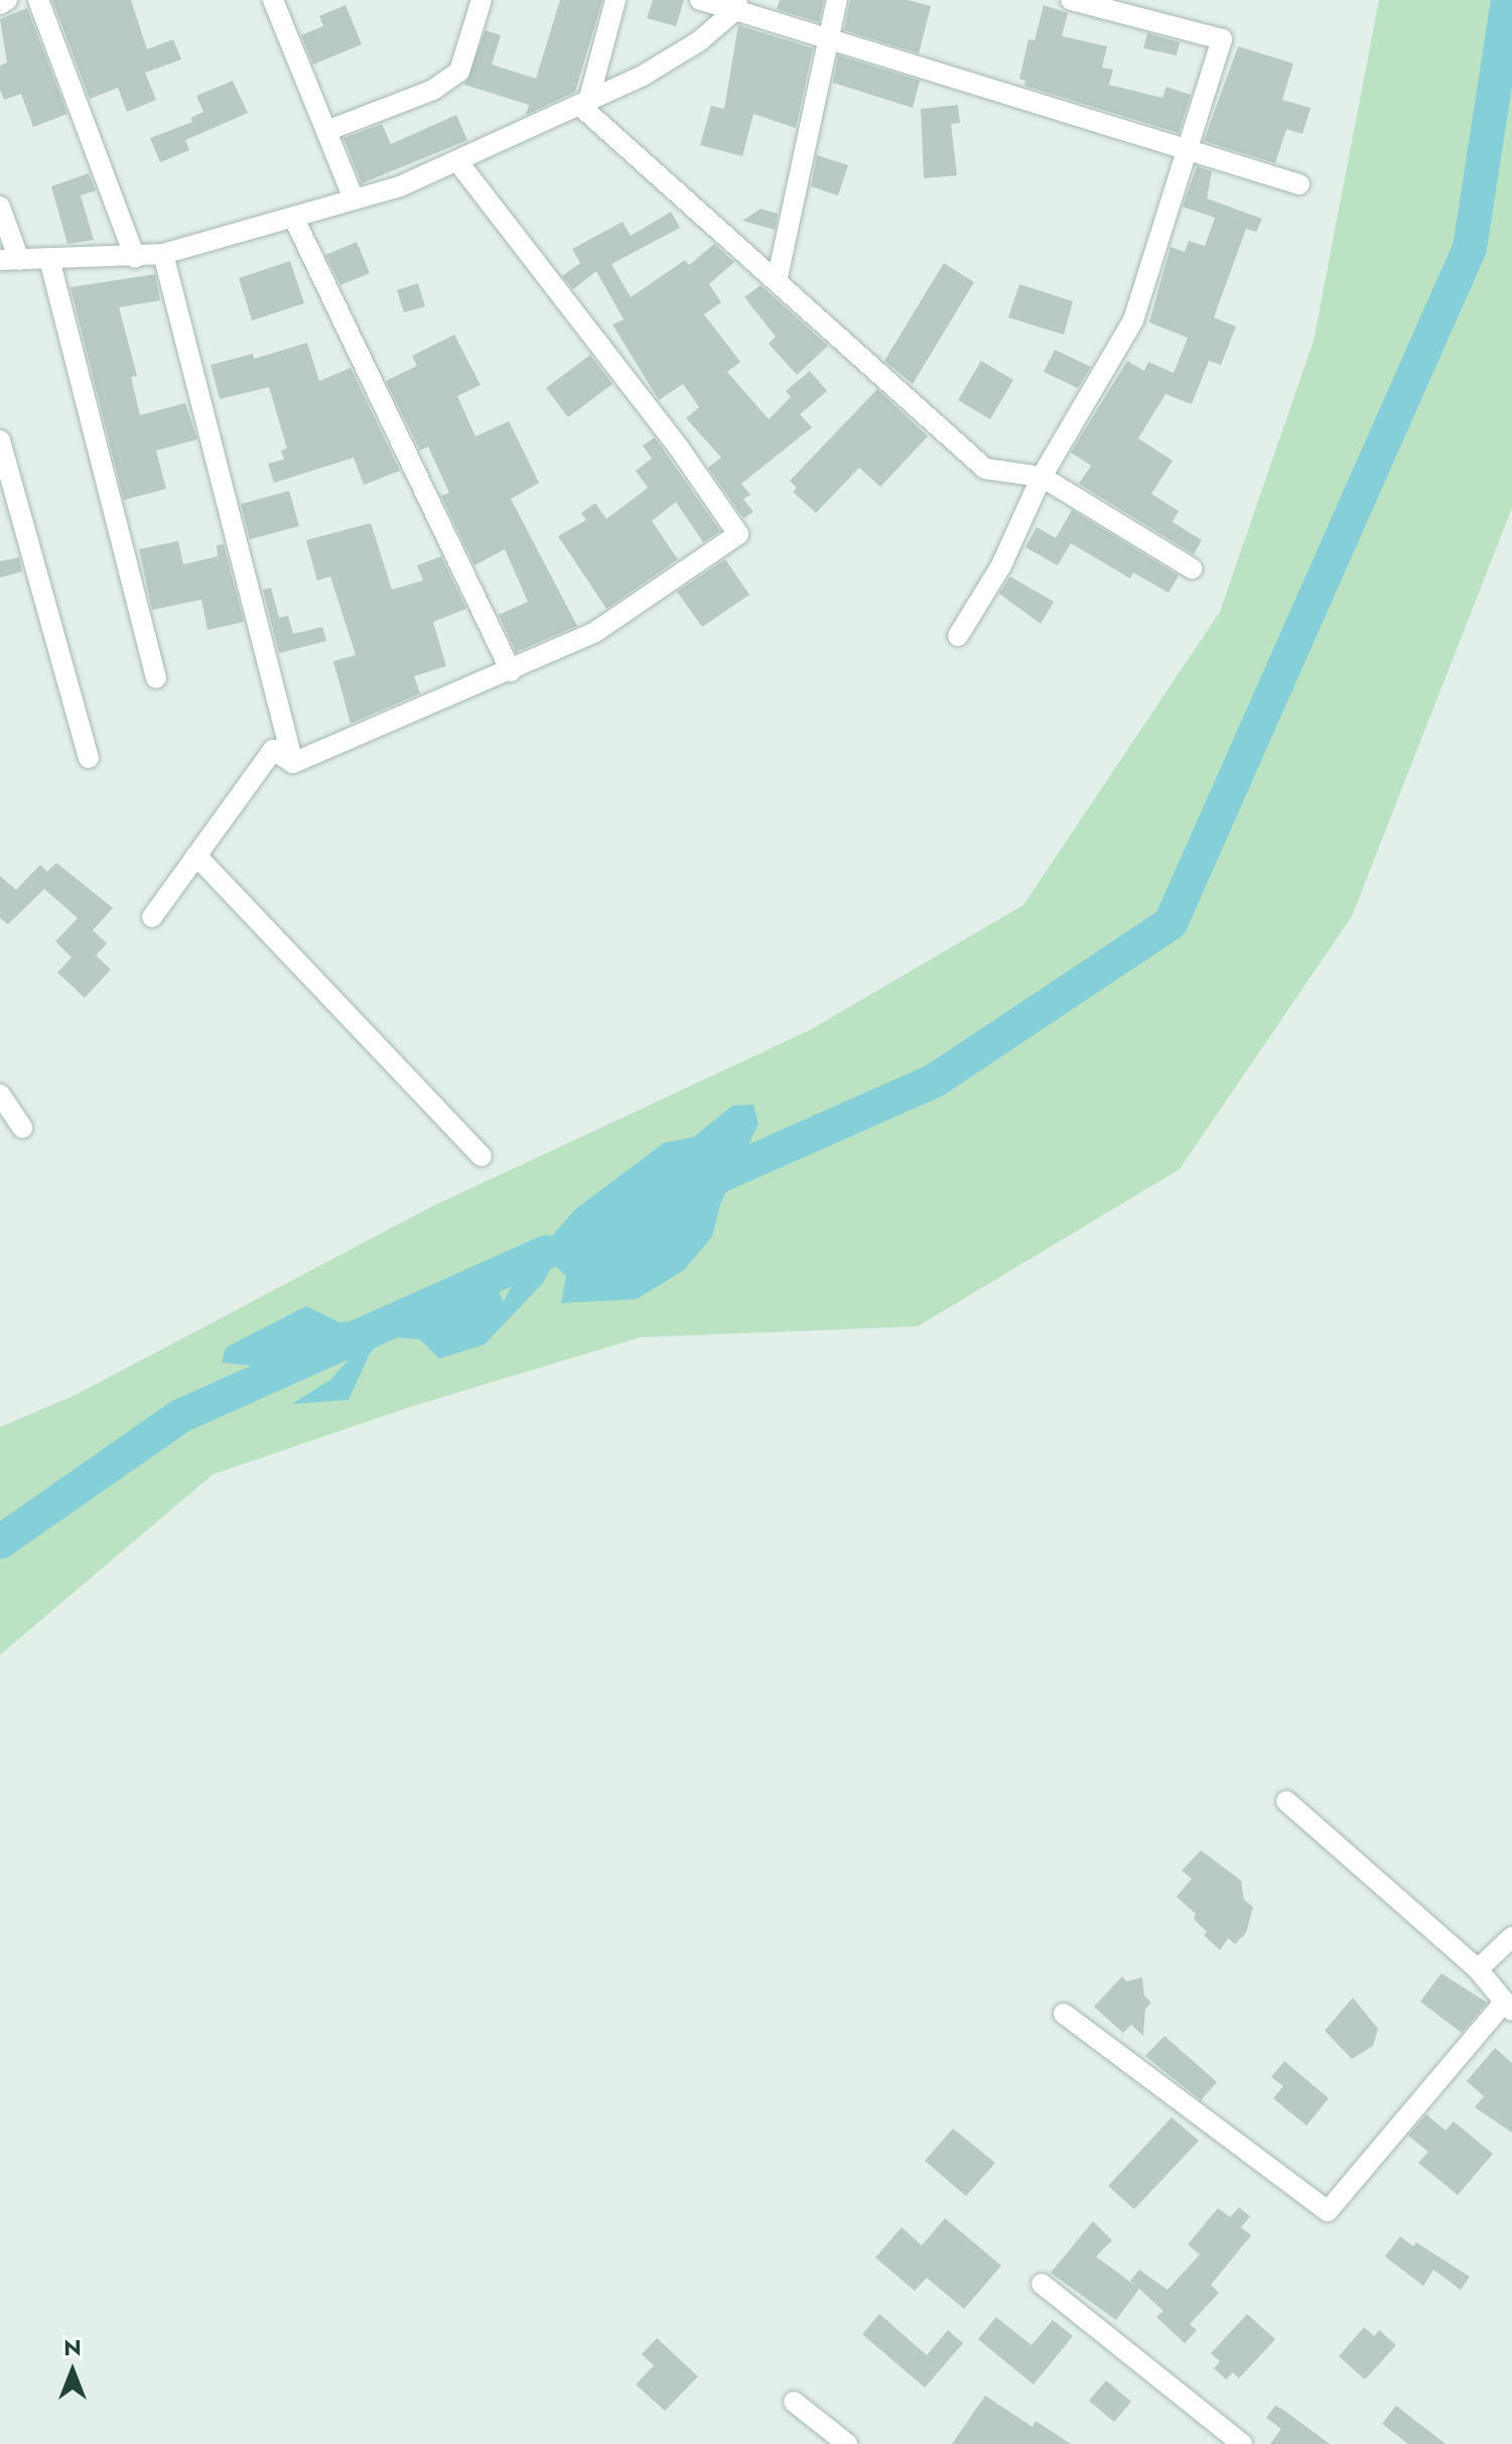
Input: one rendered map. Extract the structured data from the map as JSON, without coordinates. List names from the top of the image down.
{
  "north": "top"
}
